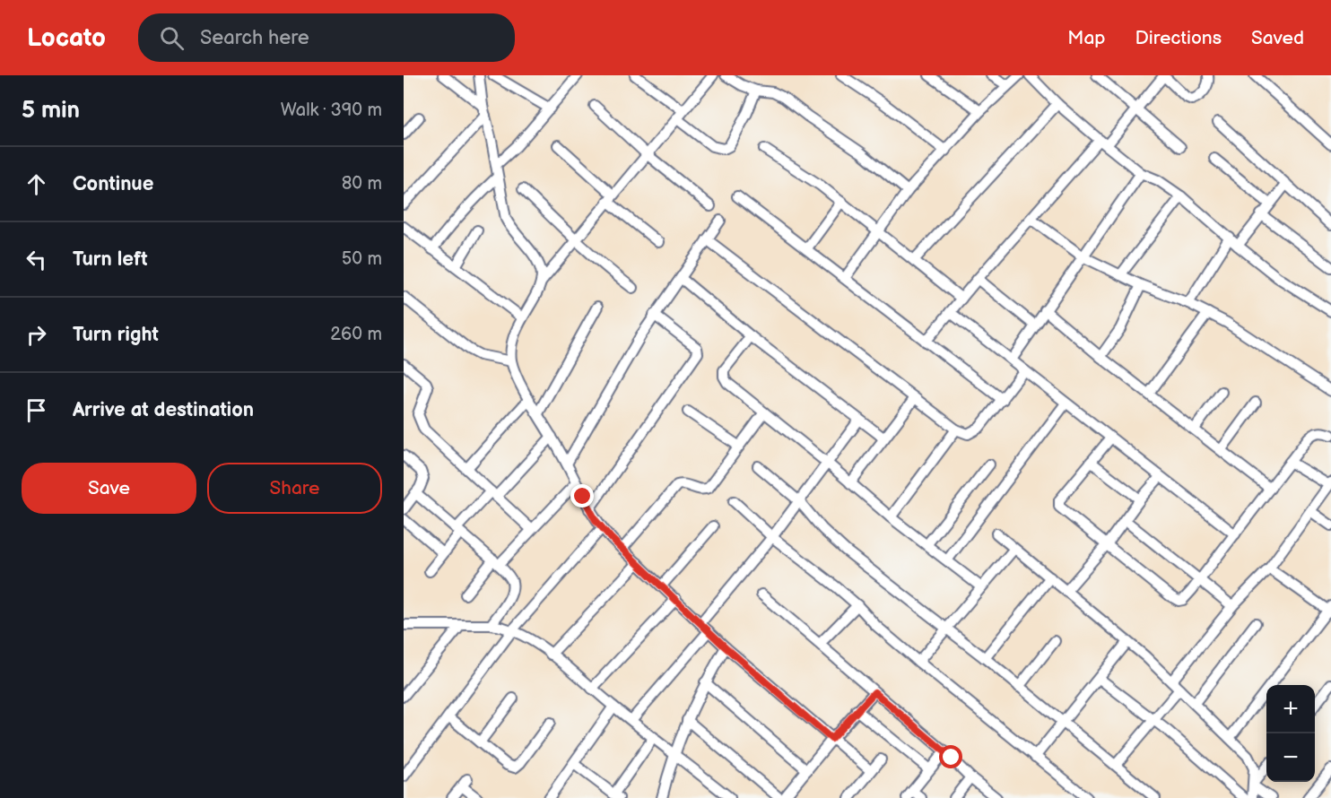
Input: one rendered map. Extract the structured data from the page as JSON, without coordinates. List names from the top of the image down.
{
  "page": {
    "header": "Locato",
    "search": "Search here",
    "nav": ["Map", "Directions", "Saved"],
    "heading": ["5 min", "Walk · 390 m"],
    "list": [
      ["Continue", "80 m"],
      ["Turn left", "50 m"],
      ["Turn right", "260 m"],
      "Arrive at destination"
    ],
    "buttons": ["Save", "Share"],
    "map_buttons": ["+", "−"]
  }
}
